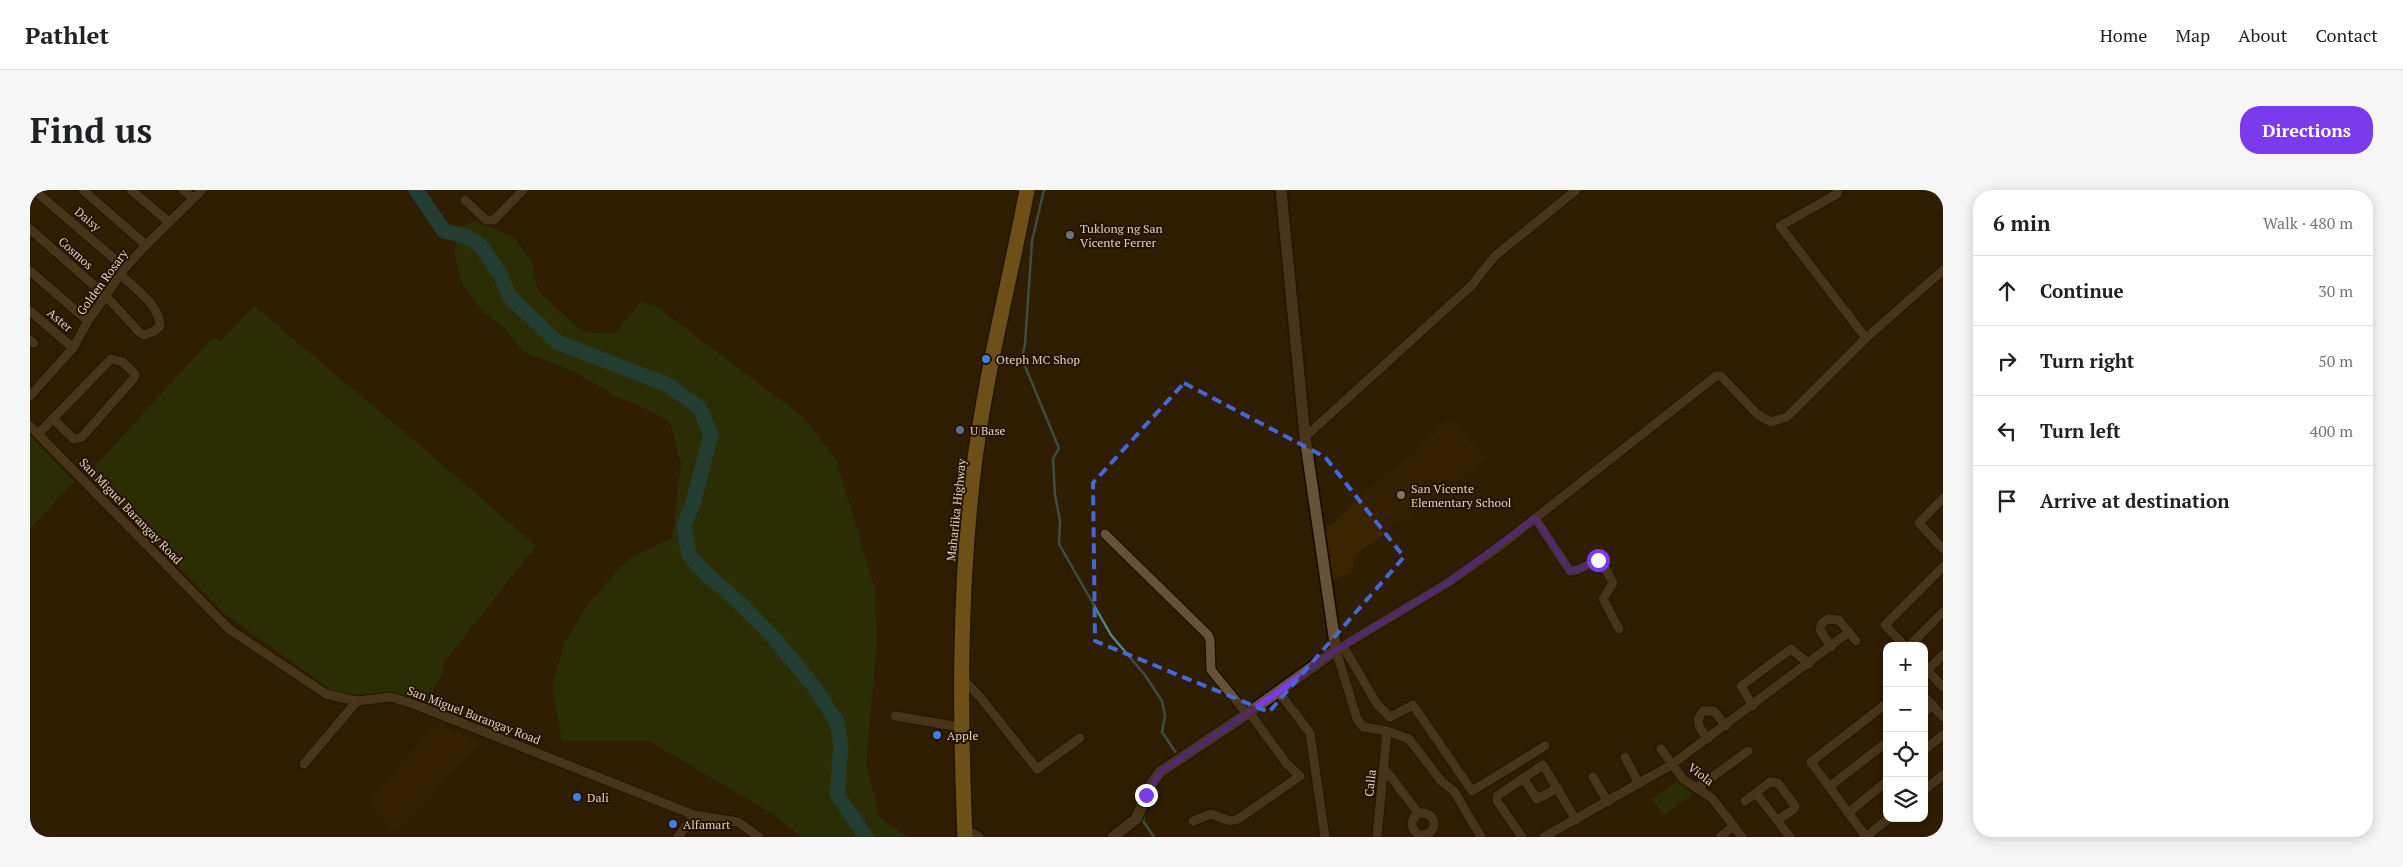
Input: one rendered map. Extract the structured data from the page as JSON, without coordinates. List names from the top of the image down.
{
  "streets": {
    "highway": ["Maharlika Highway"],
    "street": [
      "Daisy",
      "Cosmos",
      "Golden Rosary",
      "Aster",
      "San Miguel Barangay Road",
      "Viola",
      "Calla"
    ]
  },
  "crossings": [
    ["Daisy", "Cosmos"],
    ["Daisy", "Golden Rosary"],
    ["Cosmos", "Golden Rosary"],
    ["Golden Rosary", "Aster"]
  ],
  "places": [
    "Tuklong ng San Vicente Ferrer",
    "Oteph MC Shop",
    "U Base",
    "San Vicente Elementary School",
    "Apple",
    "Dali",
    "Alfamart"
  ],
  "page": {
    "header": "Pathlet",
    "nav": [
      "Home",
      "Map",
      "About",
      "Contact"
    ],
    "buttons": "Directions",
    "title": "Find us",
    "heading": ["6 min", "Walk · 480 m"],
    "list": [
      ["Continue", "30 m"],
      ["Turn right", "50 m"],
      ["Turn left", "400 m"],
      "Arrive at destination"
    ],
    "map_buttons": ["+", "−"]
  }
}
